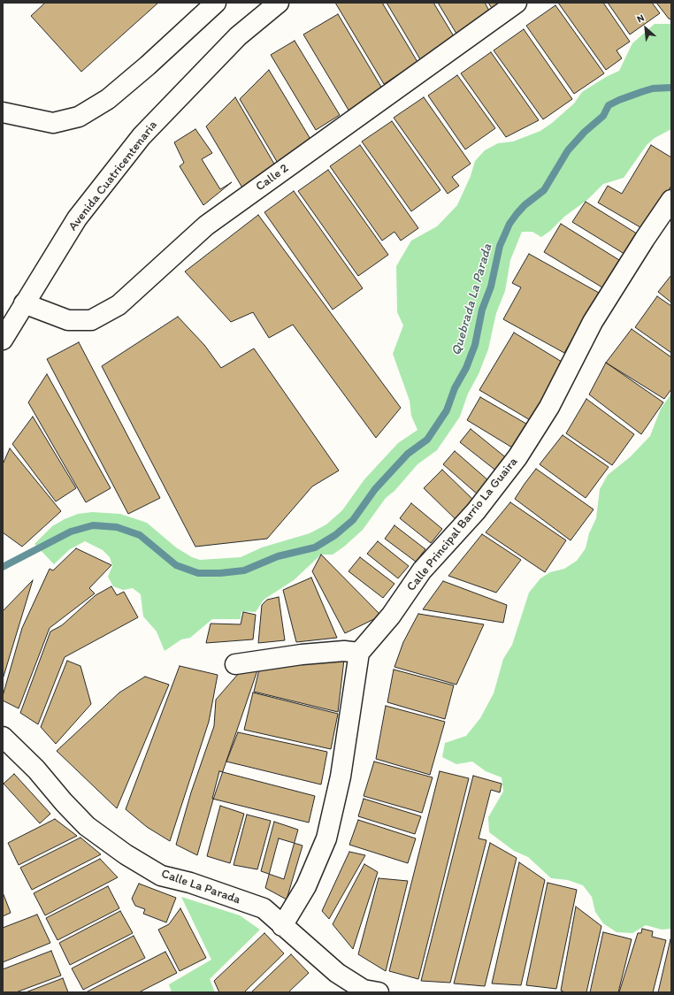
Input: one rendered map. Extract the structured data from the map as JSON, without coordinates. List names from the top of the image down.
{
  "streets": {
    "street": [
      "Avenida Cuatricentenaria",
      "Calle 2",
      "Calle Principal Barrio La Guaira",
      "Calle La Parada"
    ]
  },
  "crossings": [
    ["Avenida Cuatricentenaria", "Calle 2"]
  ],
  "water": ["Quebrada La Parada"],
  "north": "top left"
}
